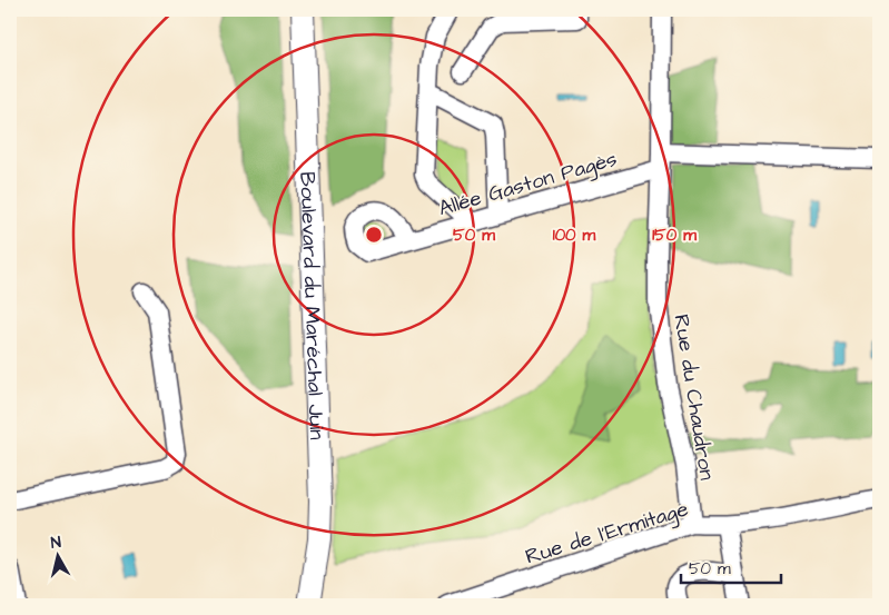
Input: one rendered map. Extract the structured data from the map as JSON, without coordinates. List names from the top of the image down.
{
  "streets": {
    "main road": ["Boulevard du Maréchal Juin"],
    "street": ["Allée Gaston Pagès", "Rue du Chaudron", "Rue de l'Ermitage"]
  },
  "crossings": [
    ["Allée Gaston Pagès", "Rue du Chaudron"],
    ["Rue du Chaudron", "Rue de l'Ermitage"]
  ],
  "scale_bar": "50 m",
  "north": "top",
  "rings": ["50 m", "100 m", "150 m"]
}
